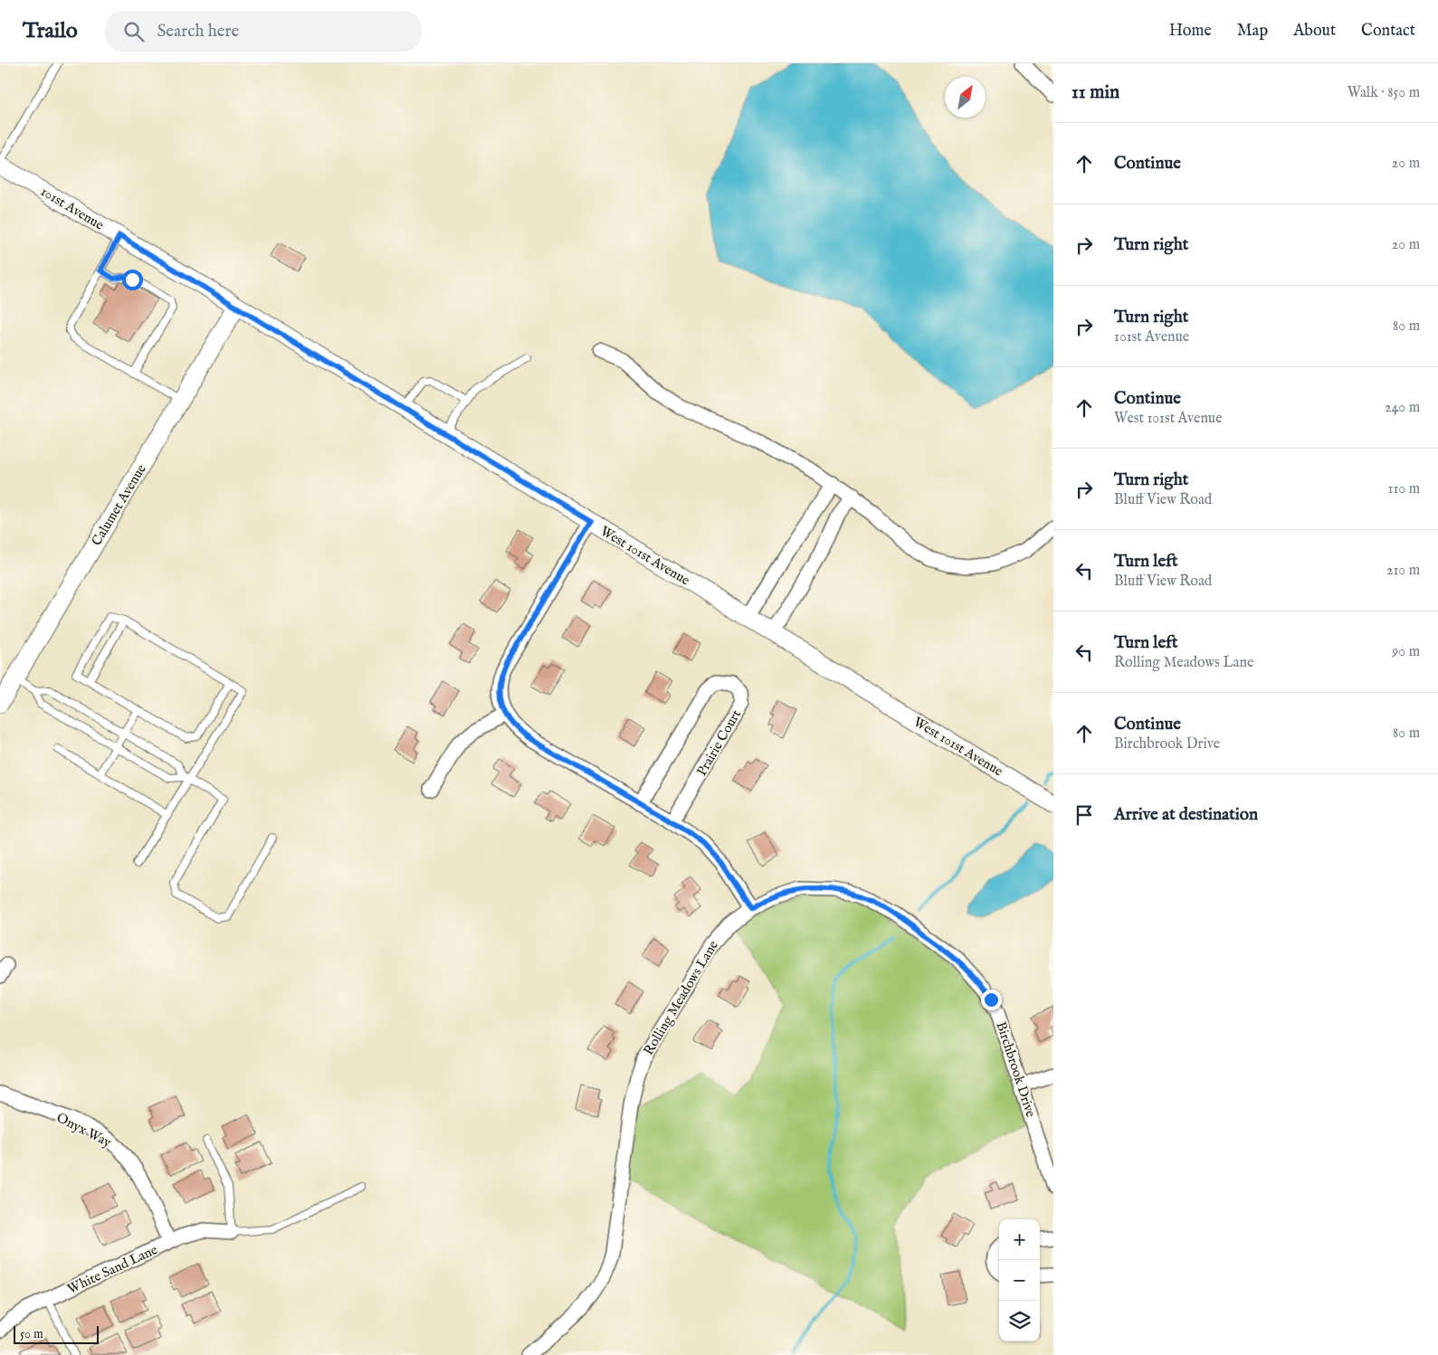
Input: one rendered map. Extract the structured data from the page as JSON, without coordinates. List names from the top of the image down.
{
  "streets": {
    "street": [
      "101st Avenue",
      "Calumet Avenue",
      "West 101st Avenue",
      "Prairie Court",
      "Rolling Meadows Lane",
      "Birchbrook Drive",
      "Onyx Way",
      "White Sand Lane"
    ]
  },
  "crossings": [
    ["101st Avenue", "Calumet Avenue"],
    ["101st Avenue", "West 101st Avenue"],
    ["Calumet Avenue", "West 101st Avenue"],
    ["Rolling Meadows Lane", "Birchbrook Drive"],
    ["Onyx Way", "White Sand Lane"]
  ],
  "scale_bar": "50 m",
  "north": "top right",
  "page": {
    "header": "Trailo",
    "search": "Search here",
    "nav": [
      "Home",
      "Map",
      "About",
      "Contact"
    ],
    "heading": ["11 min", "Walk · 850 m"],
    "list": [
      ["Continue", "20 m"],
      ["Turn right", "20 m"],
      ["Turn right", "101st Avenue", "80 m"],
      ["Continue", "West 101st Avenue", "240 m"],
      ["Turn right", "Bluff View Road", "110 m"],
      ["Turn left", "Bluff View Road", "210 m"],
      ["Turn left", "Rolling Meadows Lane", "90 m"],
      ["Continue", "Birchbrook Drive", "80 m"],
      "Arrive at destination"
    ],
    "map_buttons": ["+", "−"],
    "scale": "50 m"
  }
}
